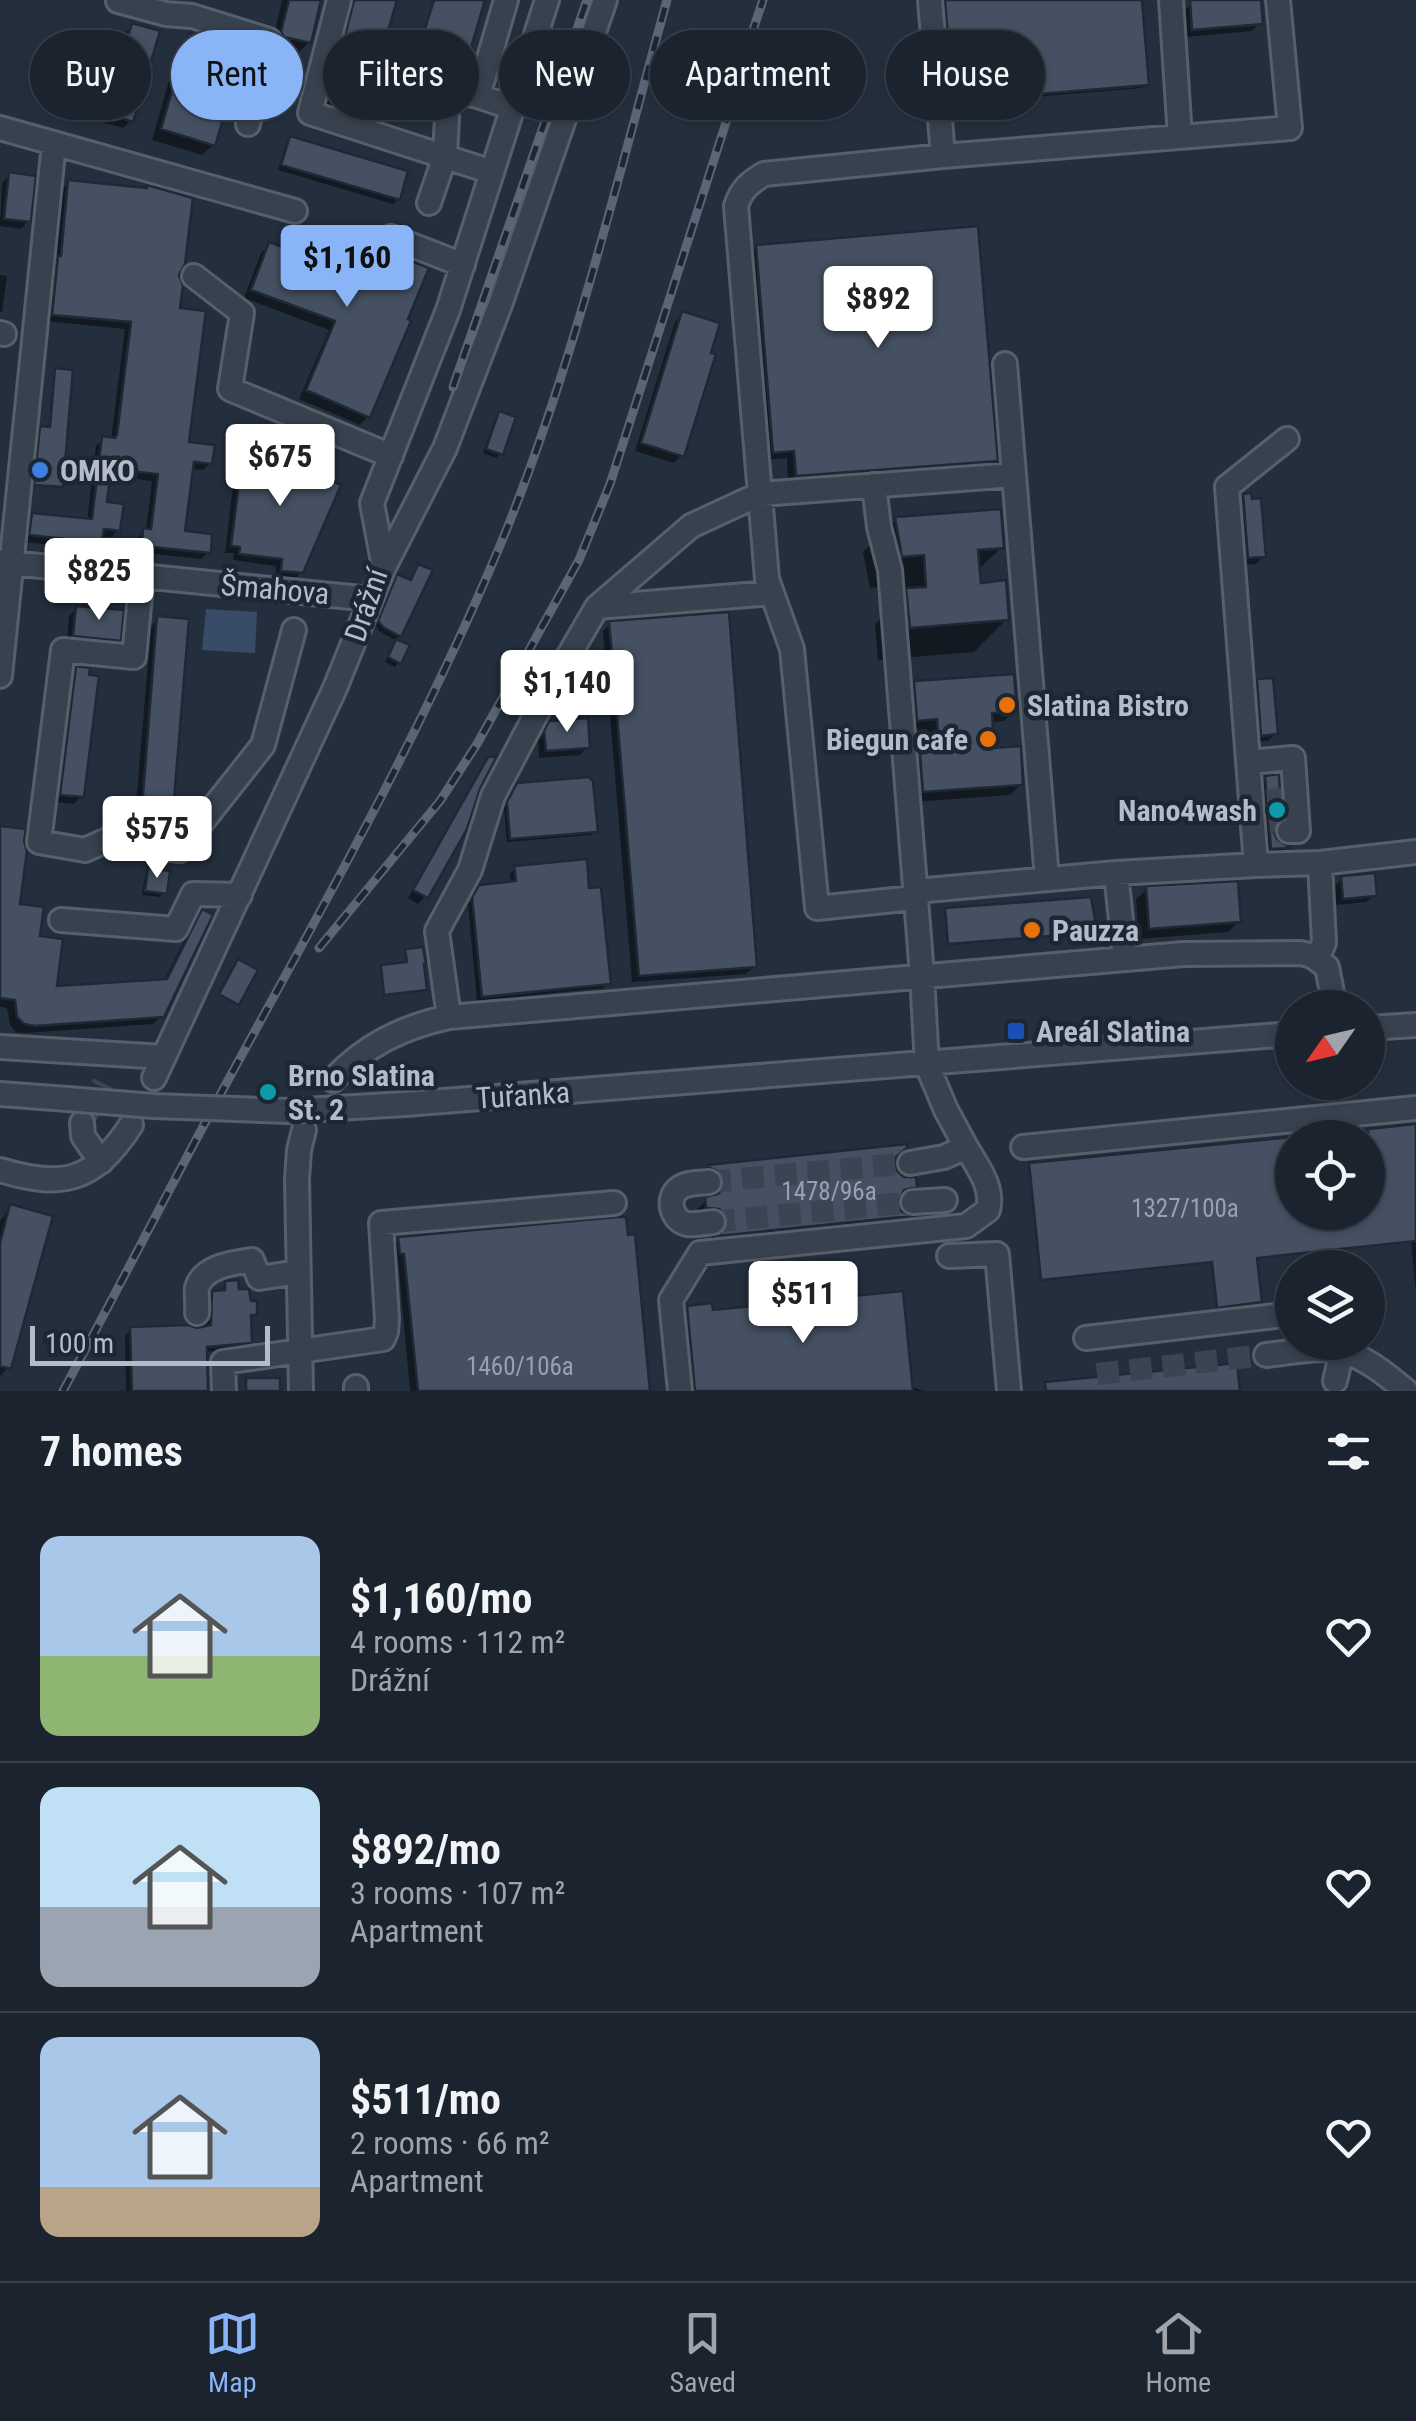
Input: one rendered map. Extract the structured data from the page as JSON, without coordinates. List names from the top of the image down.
{
  "streets": {
    "street": ["Šmahova", "Drážní", "Tuřanka"]
  },
  "crossings": [
    ["Šmahova", "Drážní"]
  ],
  "places": {
    "other": [
      "OMKO",
      "Slatina Bistro",
      "Biegun cafe",
      "Nano4wash",
      "Pauzza",
      "Brno Slatina St. 2"
    ],
    "transit": ["Areál Slatina"]
  },
  "house_numbers": ["1478/96a", "1327/100a", "1460/106a"],
  "scale_bar": "100 m",
  "north": "bottom left",
  "page": {
    "chip": [
      "Buy",
      "Rent",
      "Filters",
      "New",
      "Apartment",
      "House"
    ],
    "price": [
      "$1,160",
      "$892",
      "$675",
      "$825",
      "$1,140",
      "$575",
      "$511"
    ],
    "scale": "100 m",
    "heading": "7 homes",
    "list": [
      {
        "name": "$1,160/mo",
        "note": "4 rooms · 112 m² · Drážní"
      },
      {
        "name": "$892/mo",
        "note": "3 rooms · 107 m² · Apartment"
      },
      {
        "name": "$511/mo",
        "note": "2 rooms · 66 m² · Apartment"
      }
    ],
    "tabs": ["Map", "Saved", "Home"]
  }
}
